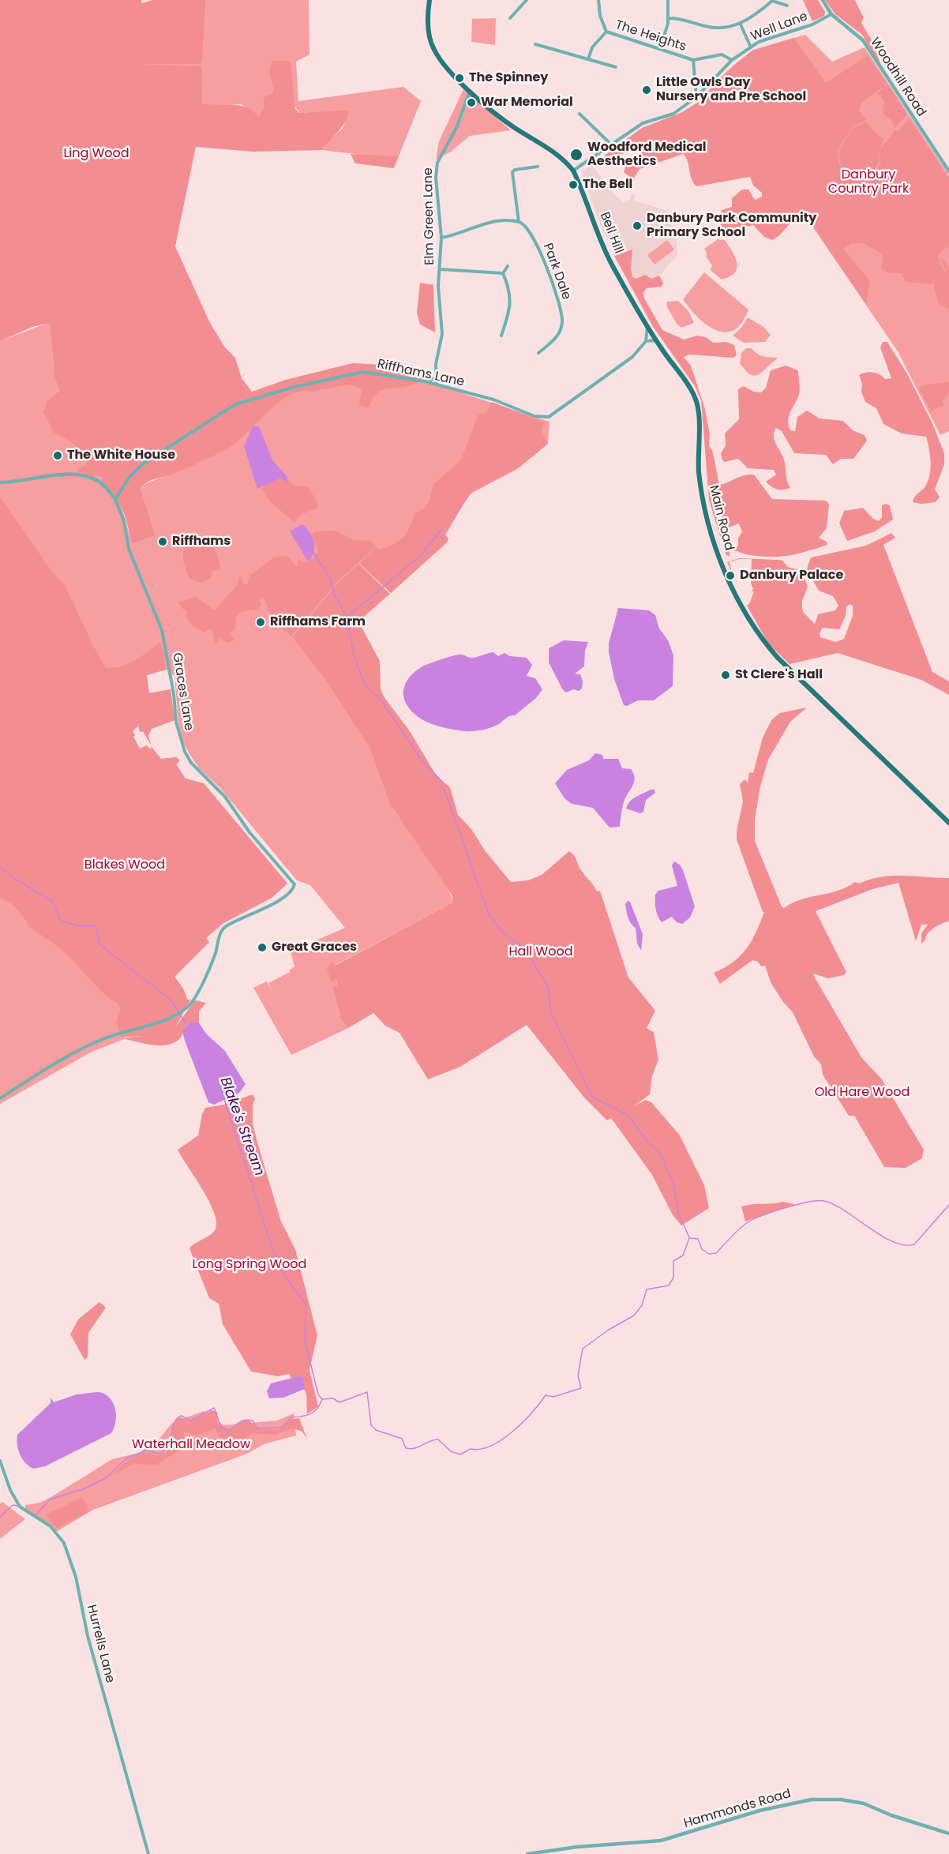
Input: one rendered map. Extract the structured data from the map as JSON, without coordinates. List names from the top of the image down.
{
  "streets": {
    "main road": ["Bell Hill", "Main Road"],
    "street": [
      "Well Lane",
      "The Heights",
      "Woodhill Road",
      "Elm Green Lane",
      "Park Dale",
      "Riffhams Lane",
      "Graces Lane",
      "Hurrells Lane",
      "Hammonds Road"
    ]
  },
  "crossings": [
    ["Well Lane", "The Heights"],
    ["Well Lane", "Woodhill Road"],
    ["Well Lane", "Bell Hill"],
    ["Elm Green Lane", "Bell Hill"],
    ["Elm Green Lane", "Riffhams Lane"],
    ["Bell Hill", "Main Road"],
    ["Riffhams Lane", "Graces Lane"]
  ],
  "water": ["Blake's Stream"],
  "parks": [
    "Ling Wood",
    "Danbury Country Park",
    "Blakes Wood",
    "Hall Wood",
    "Old Hare Wood",
    "Long Spring Wood",
    "Waterhall Meadow"
  ],
  "places": [
    "The Spinney",
    "Little Owls Day Nursery and Pre School",
    "War Memorial",
    "Woodford Medical Aesthetics",
    "The Bell",
    "Danbury Park Community Primary School",
    "The White House",
    "Riffhams",
    "Danbury Palace",
    "Riffhams Farm",
    "St Clere's Hall",
    "Great Graces"
  ]
}
